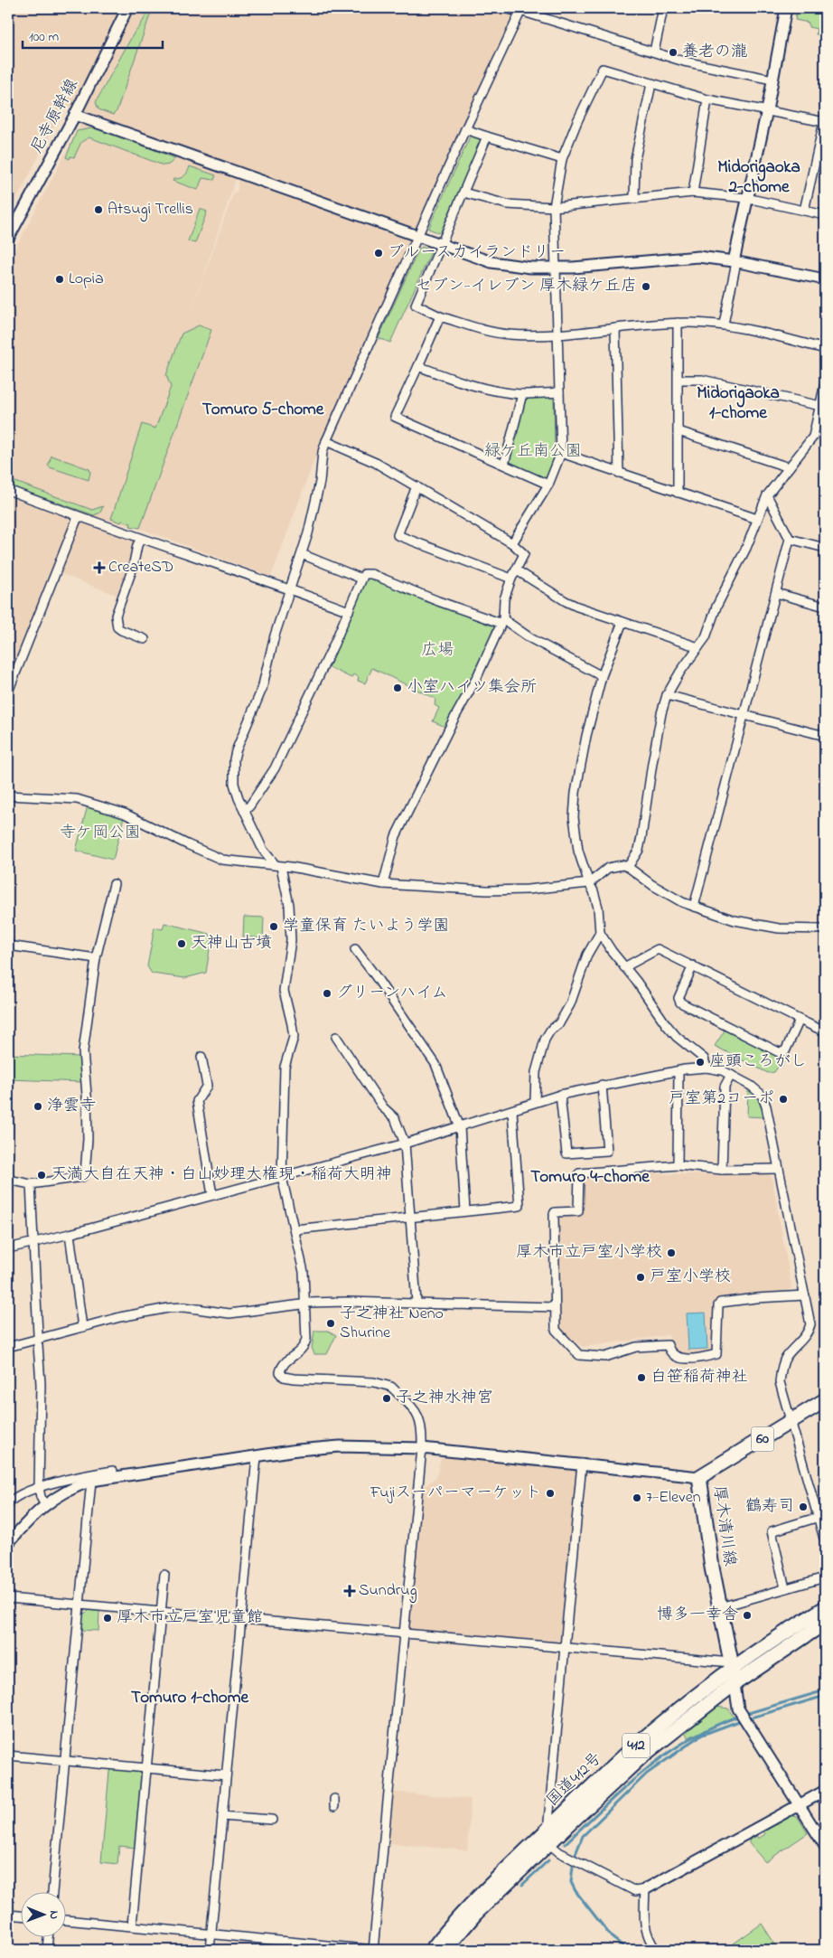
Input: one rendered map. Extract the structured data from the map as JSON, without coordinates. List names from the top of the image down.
{
  "streets": {
    "main road": [
      "60",
      "厚木清川線",
      "412",
      "国道412号"
    ],
    "street": ["尼寺原幹線"]
  },
  "crossings": [
    ["厚木清川線", "国道412号"]
  ],
  "districts": [
    "Midorigaoka 2-chome",
    "Midorigaoka 1-chome",
    "Tomuro 5-chome",
    "Tomuro 4-chome",
    "Tomuro 1-chome"
  ],
  "parks": ["緑ケ丘南公園", "広場", "寺ケ岡公園"],
  "places": {
    "other": [
      "養老の瀧",
      "Atsugi Trellis",
      "ブルースカイランドリー",
      "Lopia",
      "セブン-イレブン 厚木緑ケ丘店",
      "小室ハイツ集会所",
      "学童保育 たいよう学園",
      "天神山古墳",
      "グリーンハイム",
      "座頭ころがし",
      "戸室第2コーポ",
      "浄雲寺",
      "天満大自在天神・白山妙理大権現・稲荷大明神",
      "厚木市立戸室小学校",
      "戸室小学校",
      "子之神社 Neno Shurine",
      "白笹稲荷神社",
      "子之神水神宮",
      "Fujiスーパーマーケット",
      "7-Eleven",
      "鶴寿司",
      "博多一幸舎",
      "厚木市立戸室児童館"
    ],
    "health": ["CreateSD", "Sundrug"]
  },
  "scale_bar": "100 m",
  "north": "right"
}
